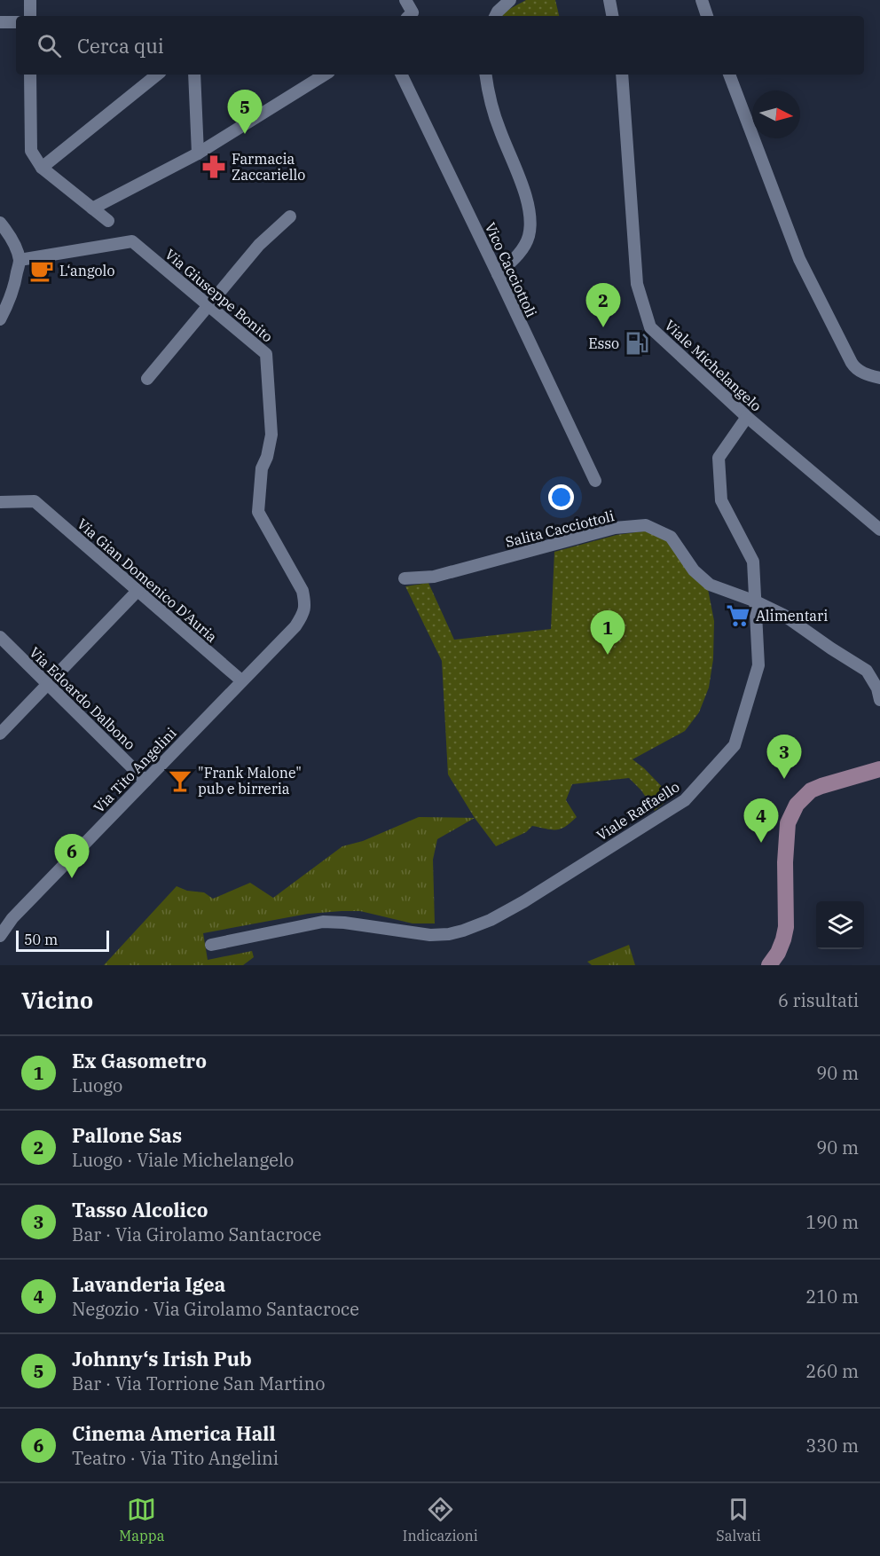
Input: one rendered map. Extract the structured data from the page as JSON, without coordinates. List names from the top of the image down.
{
  "streets": {
    "street": [
      "Vico Cacciottoli",
      "Via Giuseppe Bonito",
      "Viale Michelangelo",
      "Salita Cacciottoli",
      "Via Gian Domenico D'Auria",
      "Via Edoardo Dalbono",
      "Via Tito Angelini",
      "Viale Raffaello"
    ]
  },
  "crossings": [
    ["Via Giuseppe Bonito", "Via Gian Domenico D'Auria"],
    ["Via Giuseppe Bonito", "Via Tito Angelini"],
    ["Viale Michelangelo", "Viale Raffaello"],
    ["Salita Cacciottoli", "Viale Raffaello"],
    ["Via Gian Domenico D'Auria", "Via Tito Angelini"],
    ["Via Edoardo Dalbono", "Via Tito Angelini"]
  ],
  "places": {
    "pharmacy": ["Farmacia Zaccariello"],
    "cafe": ["L‘angolo"],
    "fuel station": ["Esso"],
    "supermarket": ["Alimentari"],
    "bar": ["\"Frank Malone\" pub e birreria"]
  },
  "scale_bar": "50 m",
  "north": "right",
  "page": {
    "search": "Cerca qui",
    "pins": [
      "5",
      "2",
      "1",
      "3",
      "4",
      "6"
    ],
    "scale": "50 m",
    "heading": ["Vicino", "6 risultati"],
    "list": [
      {
        "mark": "1",
        "name": "Ex Gasometro",
        "note": "Luogo",
        "value": "90 m"
      },
      {
        "mark": "2",
        "name": "Pallone Sas",
        "note": "Luogo · Viale Michelangelo",
        "value": "90 m"
      },
      {
        "mark": "3",
        "name": "Tasso Alcolico",
        "note": "Bar · Via Girolamo Santacroce",
        "value": "190 m"
      },
      {
        "mark": "4",
        "name": "Lavanderia Igea",
        "note": "Negozio · Via Girolamo Santacroce",
        "value": "210 m"
      },
      {
        "mark": "5",
        "name": "Johnny‘s Irish Pub",
        "note": "Bar · Via Torrione San Martino",
        "value": "260 m"
      },
      {
        "mark": "6",
        "name": "Cinema America Hall",
        "note": "Teatro · Via Tito Angelini",
        "value": "330 m"
      }
    ],
    "nav": ["Mappa", "Indicazioni", "Salvati"]
  }
}
